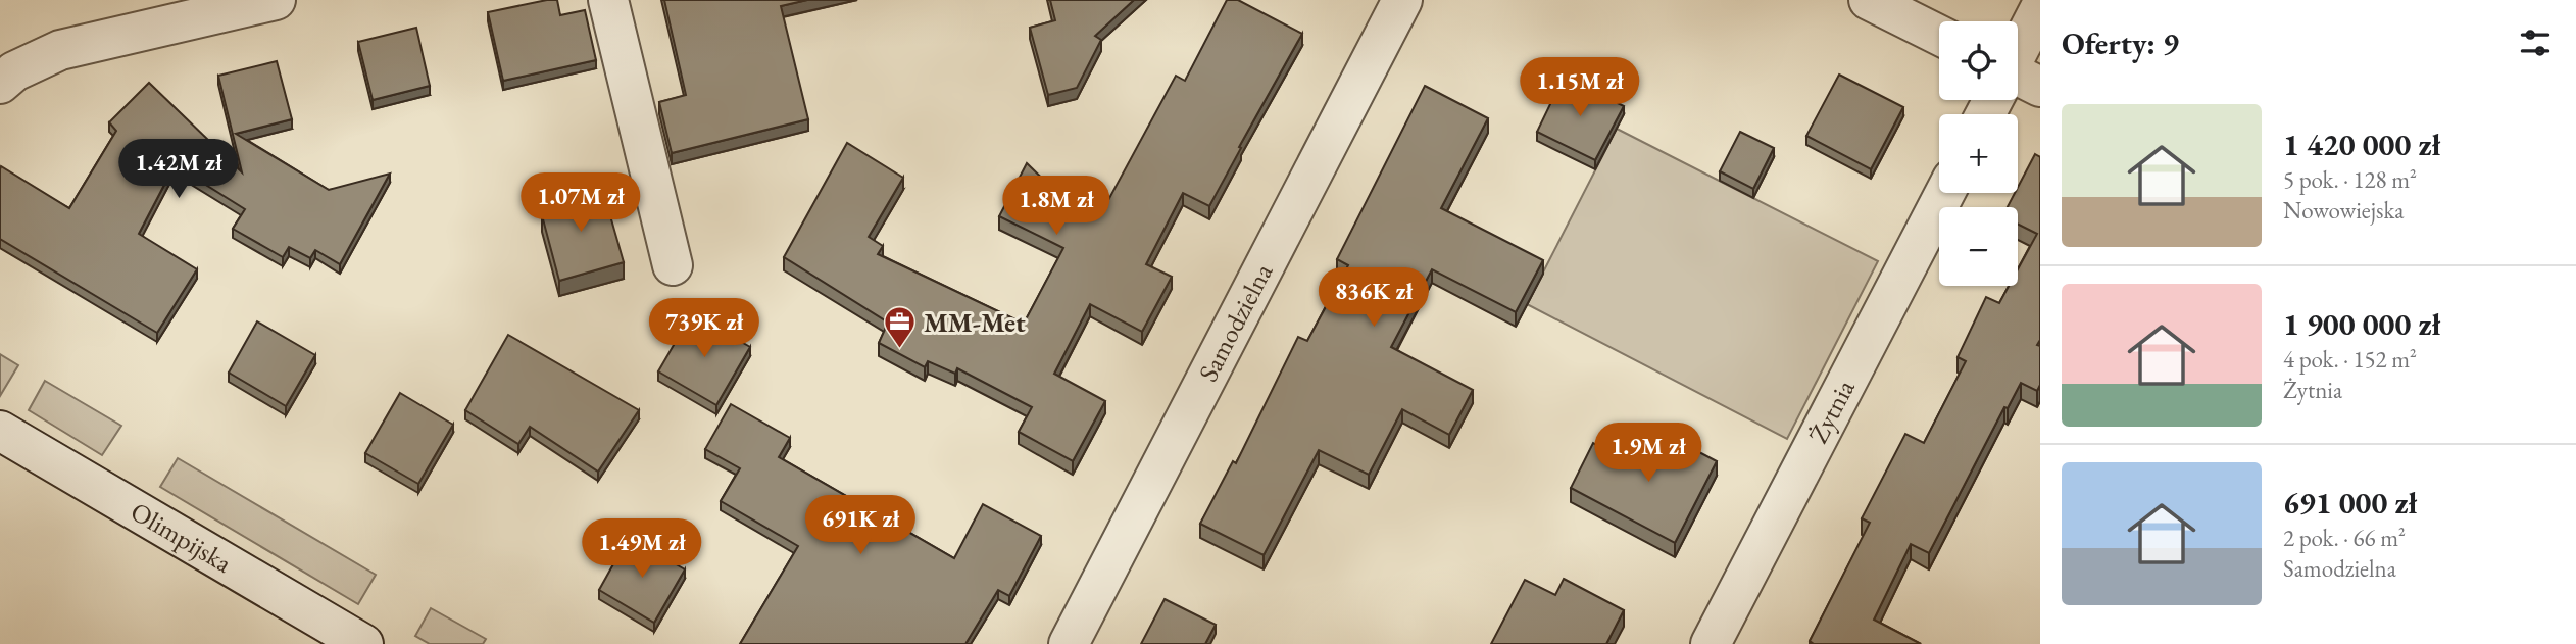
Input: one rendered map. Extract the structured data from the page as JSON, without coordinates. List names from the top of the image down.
{
  "streets": {
    "street": ["Samodzielna", "Żytnia", "Olimpijska"]
  },
  "places": {
    "office": ["MM-Met"]
  },
  "page": {
    "heading": "Oferty: 9",
    "map_buttons": ["+", "−"],
    "price": [
      "1.15M zł",
      "1.42M zł",
      "1.07M zł",
      "1.8M zł",
      "836K zł",
      "739K zł",
      "1.9M zł",
      "691K zł",
      "1.49M zł"
    ],
    "list": [
      {
        "name": "1 420 000 zł",
        "note": "5 pok. · 128 m² · Nowowiejska"
      },
      {
        "name": "1 900 000 zł",
        "note": "4 pok. · 152 m² · Żytnia"
      },
      {
        "name": "691 000 zł",
        "note": "2 pok. · 66 m² · Samodzielna"
      }
    ]
  }
}
